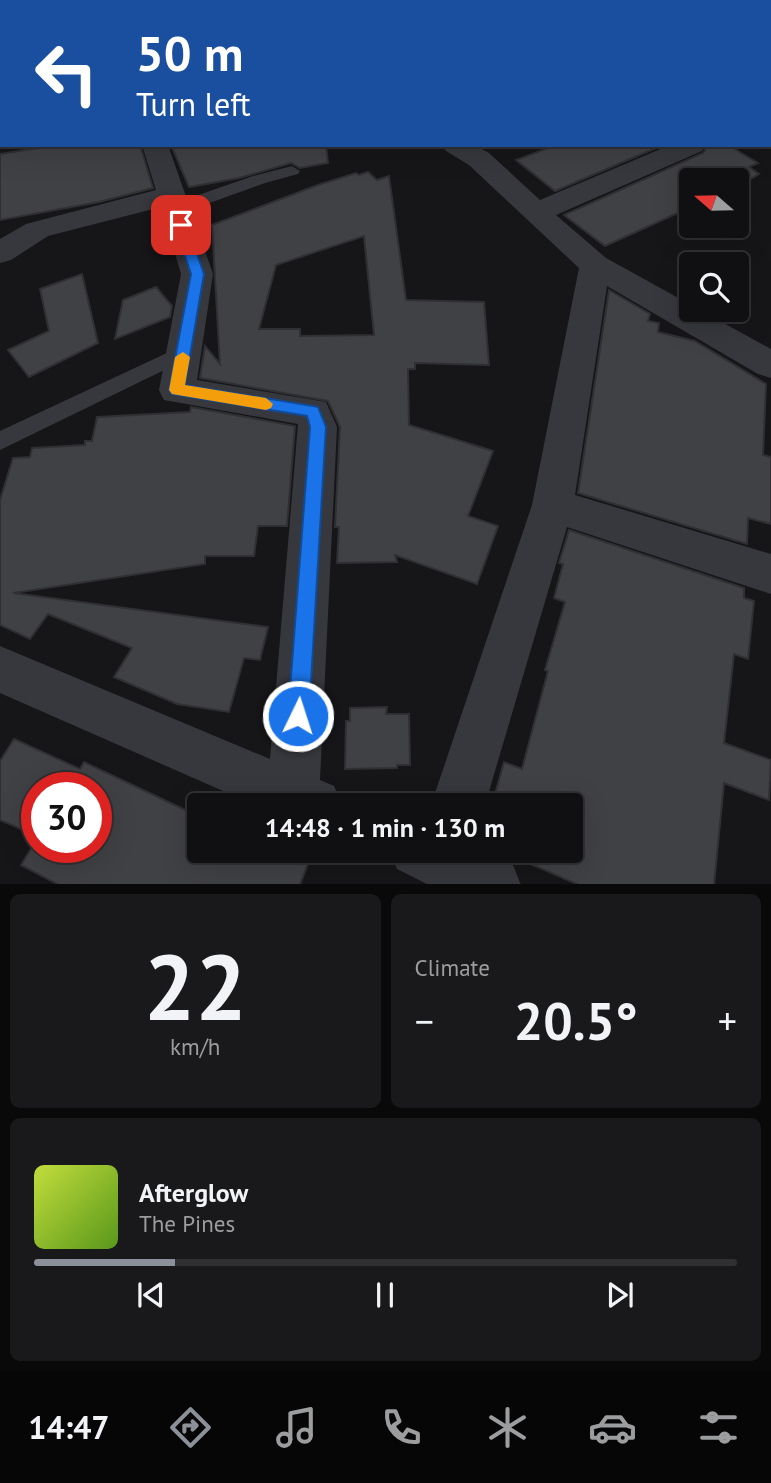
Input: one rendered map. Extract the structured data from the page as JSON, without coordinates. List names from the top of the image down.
{
  "north": "left",
  "page": {
    "turn": ["50 m", "Turn left"],
    "limit": "30",
    "trip": "14:48 · 1 min · 130 m",
    "tile": [
      ["22", "km/h"],
      "Climate"
    ],
    "heat": ["−", "20.5°", "+"],
    "song": ["Afterglow", "The Pines"],
    "tabs": "14:47"
  }
}
